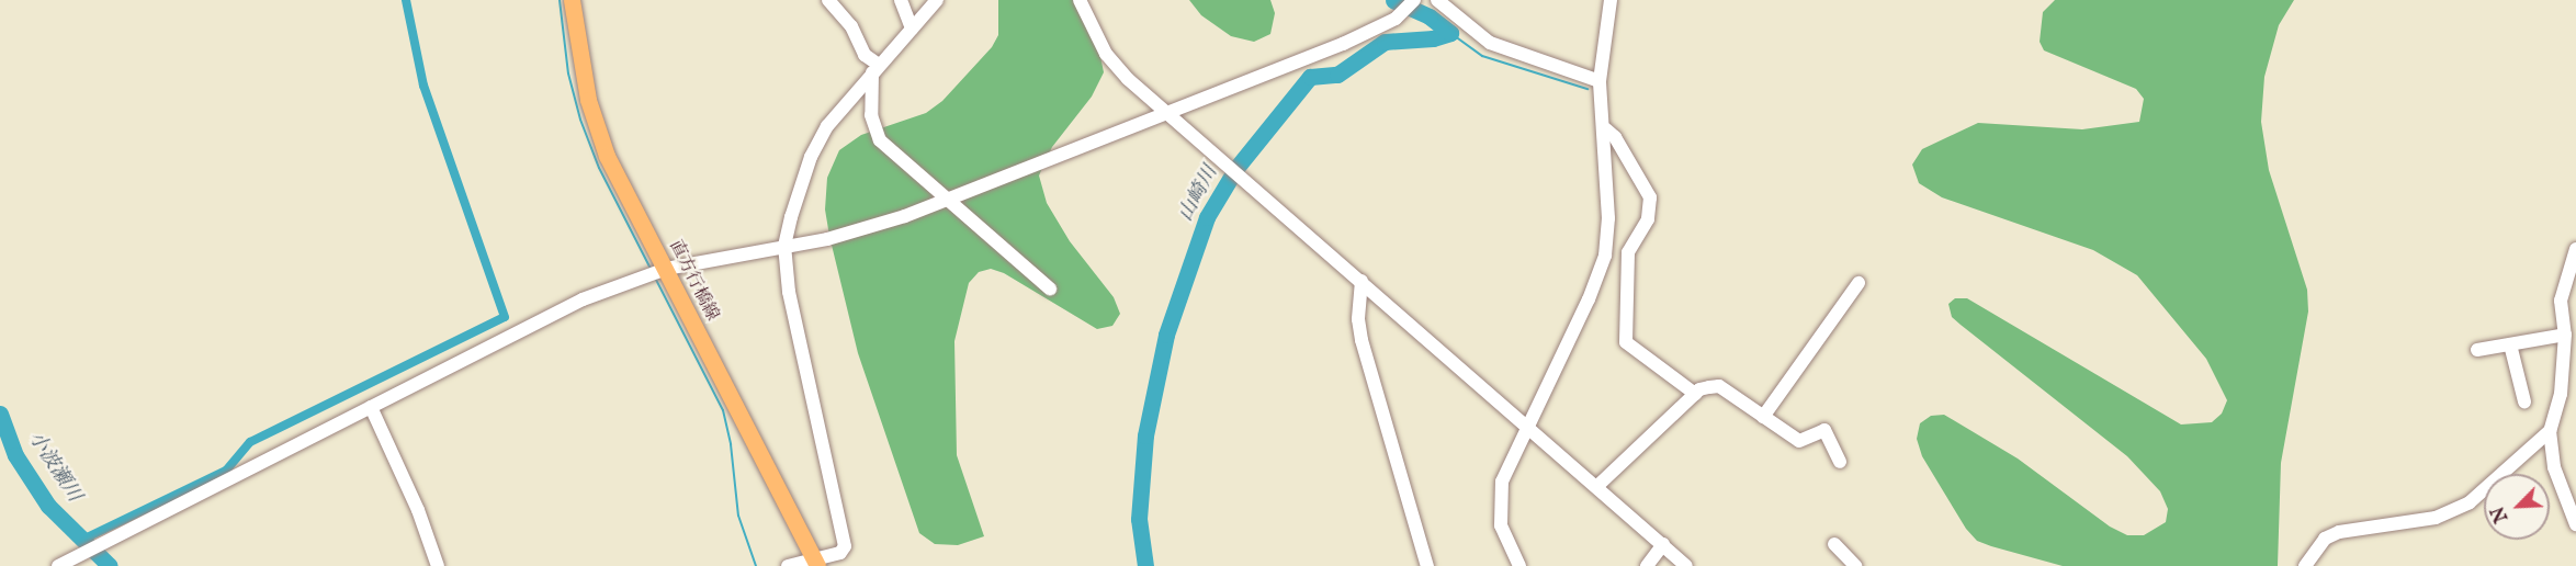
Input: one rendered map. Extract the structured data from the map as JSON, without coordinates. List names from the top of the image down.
{
  "streets": {
    "main road": ["直方行橋線"]
  },
  "water": ["山崎川", "小波瀬川"],
  "north": "bottom left"
}
